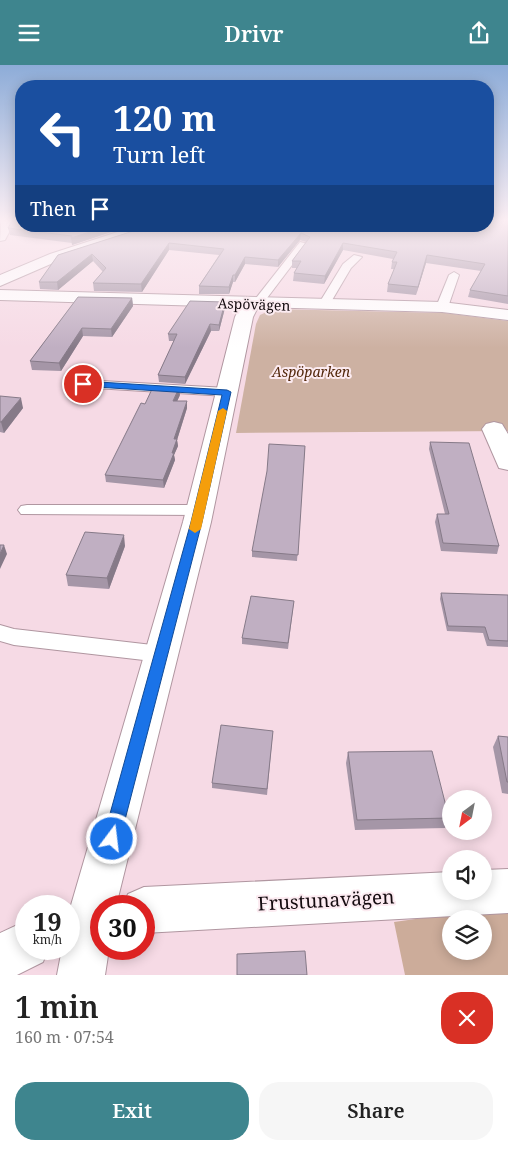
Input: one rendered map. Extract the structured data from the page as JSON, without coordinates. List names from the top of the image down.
{
  "streets": {
    "street": ["Aspövägen", "Frustunavägen"]
  },
  "parks": ["Aspöparken"],
  "north": "bottom left",
  "page": {
    "header": "Drivr",
    "turn": ["120 m", "Turn left"],
    "then": "Then",
    "speed": "19 km/h",
    "limit": "30",
    "heading": ["1 min", "160 m · 07:54"],
    "buttons": ["Exit", "Share"]
  }
}
